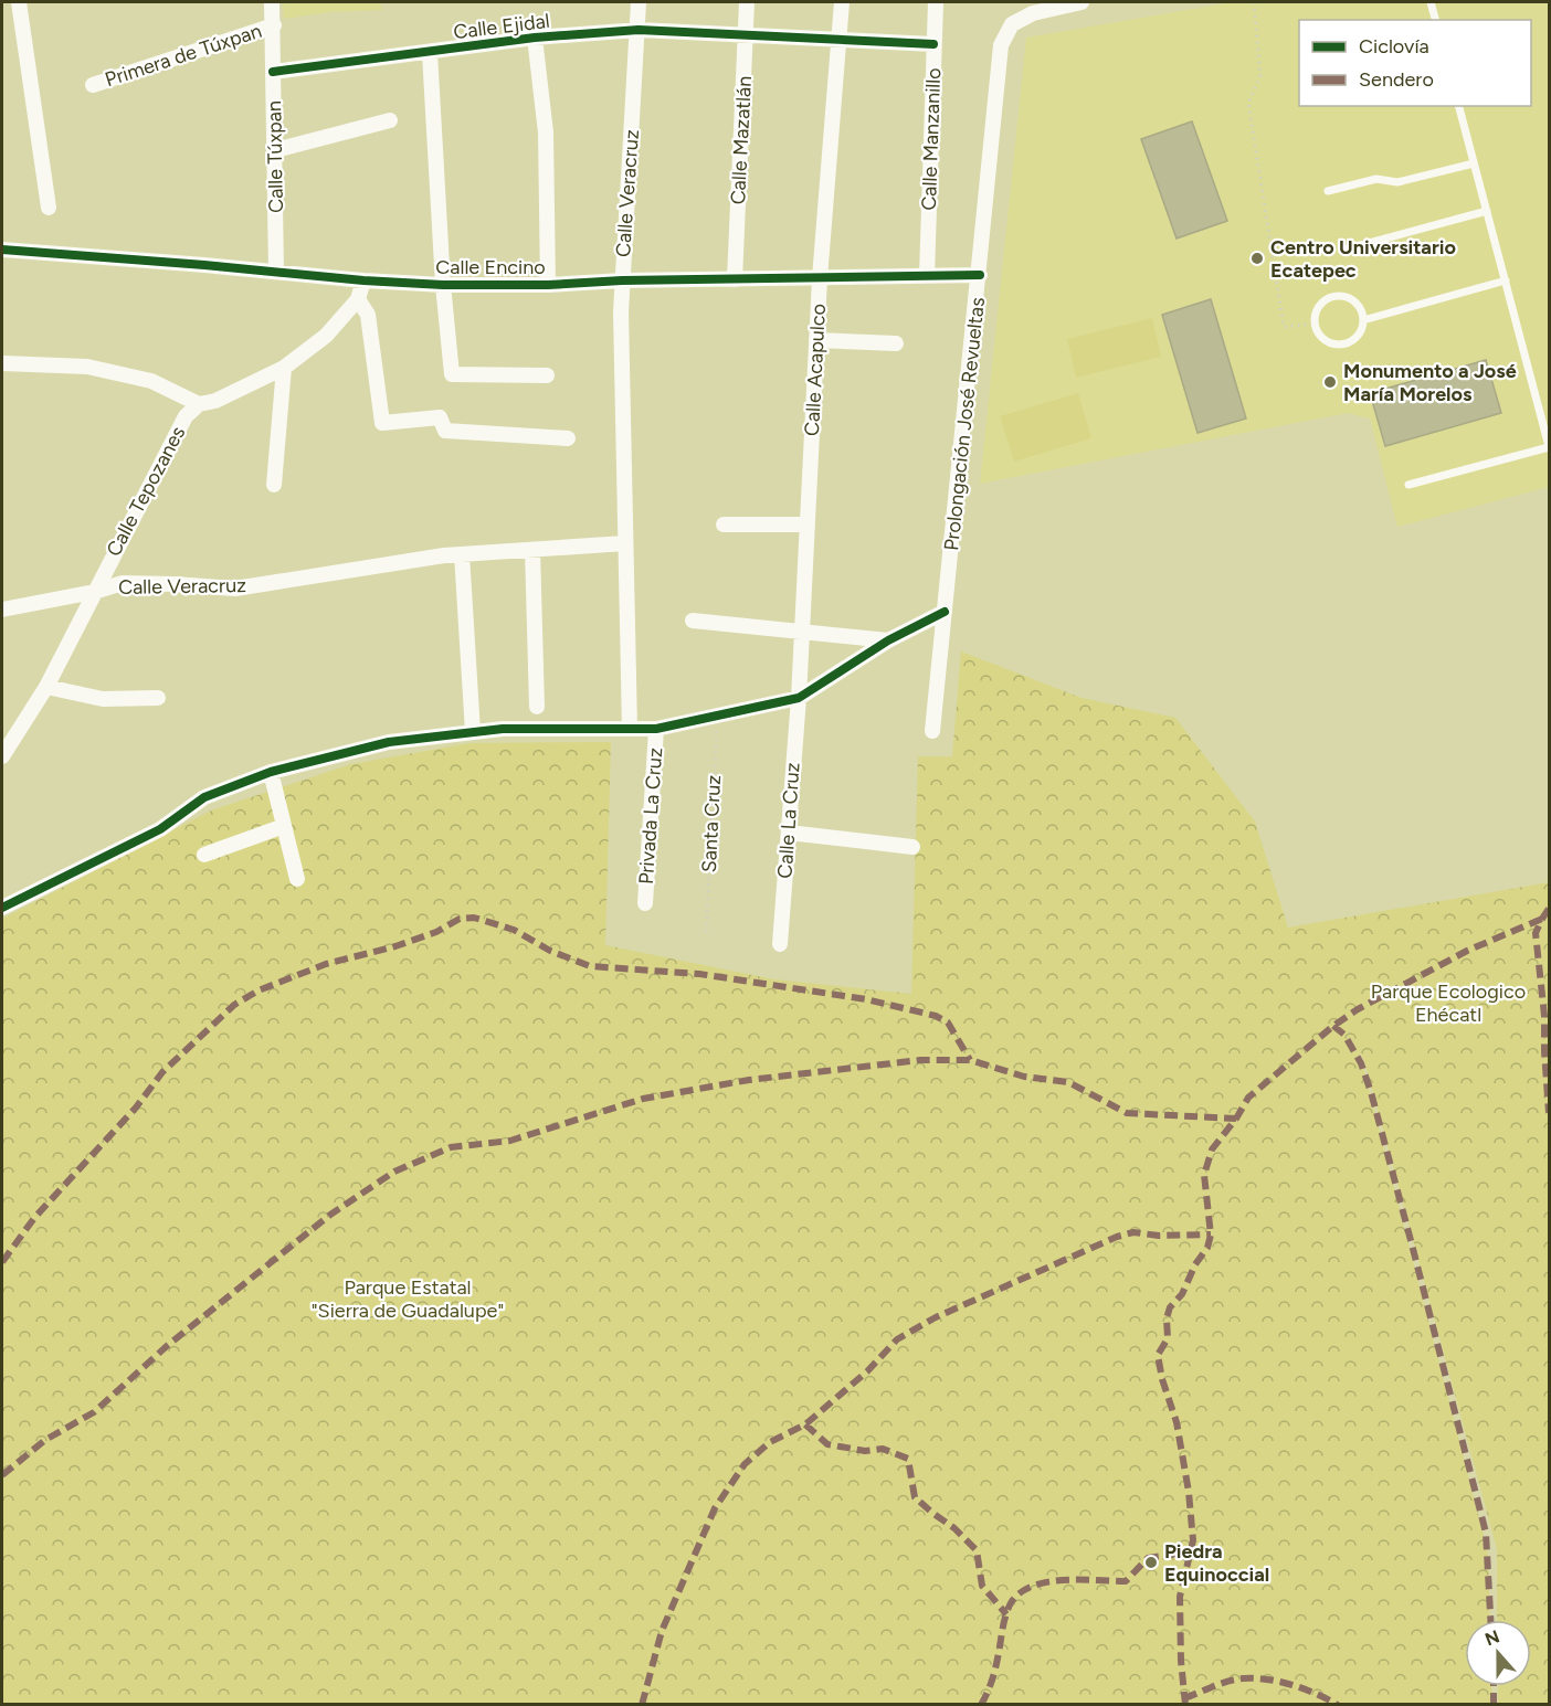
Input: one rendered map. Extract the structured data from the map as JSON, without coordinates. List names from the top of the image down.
{
  "streets": {
    "street": [
      "Calle Ejidal",
      "Primera de Túxpan",
      "Calle Manzanillo",
      "Calle Mazatlán",
      "Calle Túxpan",
      "Calle Veracruz",
      "Calle Encino",
      "Calle Acapulco",
      "Prolongación José Revueltas",
      "Calle Tepozanes",
      "Privada La Cruz",
      "Calle La Cruz"
    ],
    "path": ["Santa Cruz"]
  },
  "crossings": [
    ["Calle Ejidal", "Calle Manzanillo"],
    ["Calle Ejidal", "Calle Mazatlán"],
    ["Calle Ejidal", "Calle Túxpan"],
    ["Calle Ejidal", "Calle Veracruz"],
    ["Calle Ejidal", "Calle Acapulco"],
    ["Primera de Túxpan", "Calle Túxpan"],
    ["Calle Manzanillo", "Calle Encino"],
    ["Calle Mazatlán", "Calle Encino"],
    ["Calle Túxpan", "Calle Encino"],
    ["Calle Veracruz", "Calle Encino"],
    ["Calle Veracruz", "Calle Tepozanes"],
    ["Calle Encino", "Calle Acapulco"],
    ["Calle Encino", "Prolongación José Revueltas"],
    ["Calle Acapulco", "Calle La Cruz"]
  ],
  "parks": ["Parque Ecologico Ehécatl", "Parque Estatal \"Sierra de Guadalupe\""],
  "places": ["Centro Universitario Ecatepec", "Monumento a José María Morelos", "Piedra Equinoccial"],
  "legend": ["Ciclovía", "Sendero"],
  "north": "top"
}
